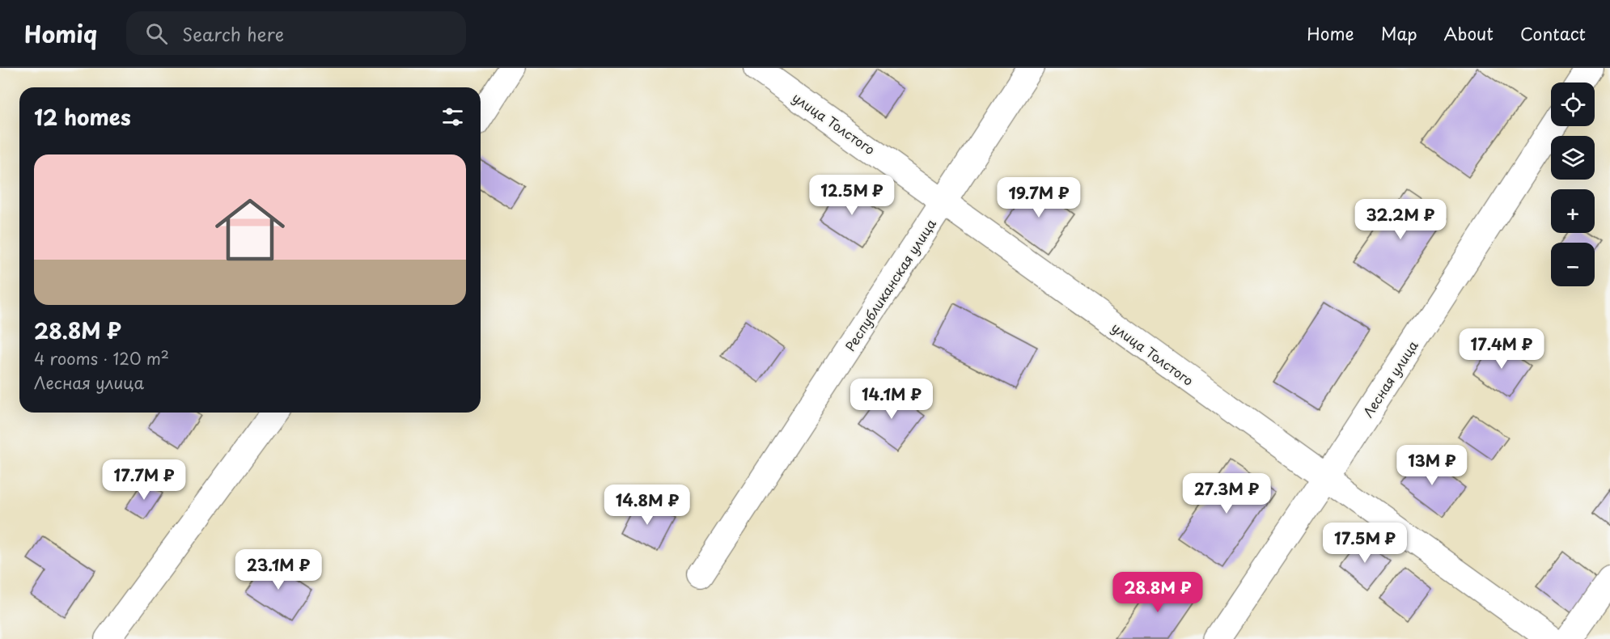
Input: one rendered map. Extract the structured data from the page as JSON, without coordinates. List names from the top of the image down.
{
  "streets": {
    "street": ["улица Толстого", "Республиканская улица", "Лесная улица"]
  },
  "crossings": [
    ["улица Толстого", "Республиканская улица"],
    ["улица Толстого", "Лесная улица"]
  ],
  "page": {
    "header": "Homiq",
    "search": "Search here",
    "nav": [
      "Home",
      "Map",
      "About",
      "Contact"
    ],
    "map_buttons": ["+", "−"],
    "heading": "12 homes",
    "list": [
      {
        "name": "28.8M ₽",
        "note": "4 rooms · 120 m² · Лесная улица"
      }
    ],
    "price": [
      "12.5M ₽",
      "19.7M ₽",
      "32.2M ₽",
      "17.4M ₽",
      "14.1M ₽",
      "13M ₽",
      "17.7M ₽",
      "27.3M ₽",
      "14.8M ₽",
      "17.5M ₽",
      "23.1M ₽",
      "28.8M ₽"
    ]
  }
}
